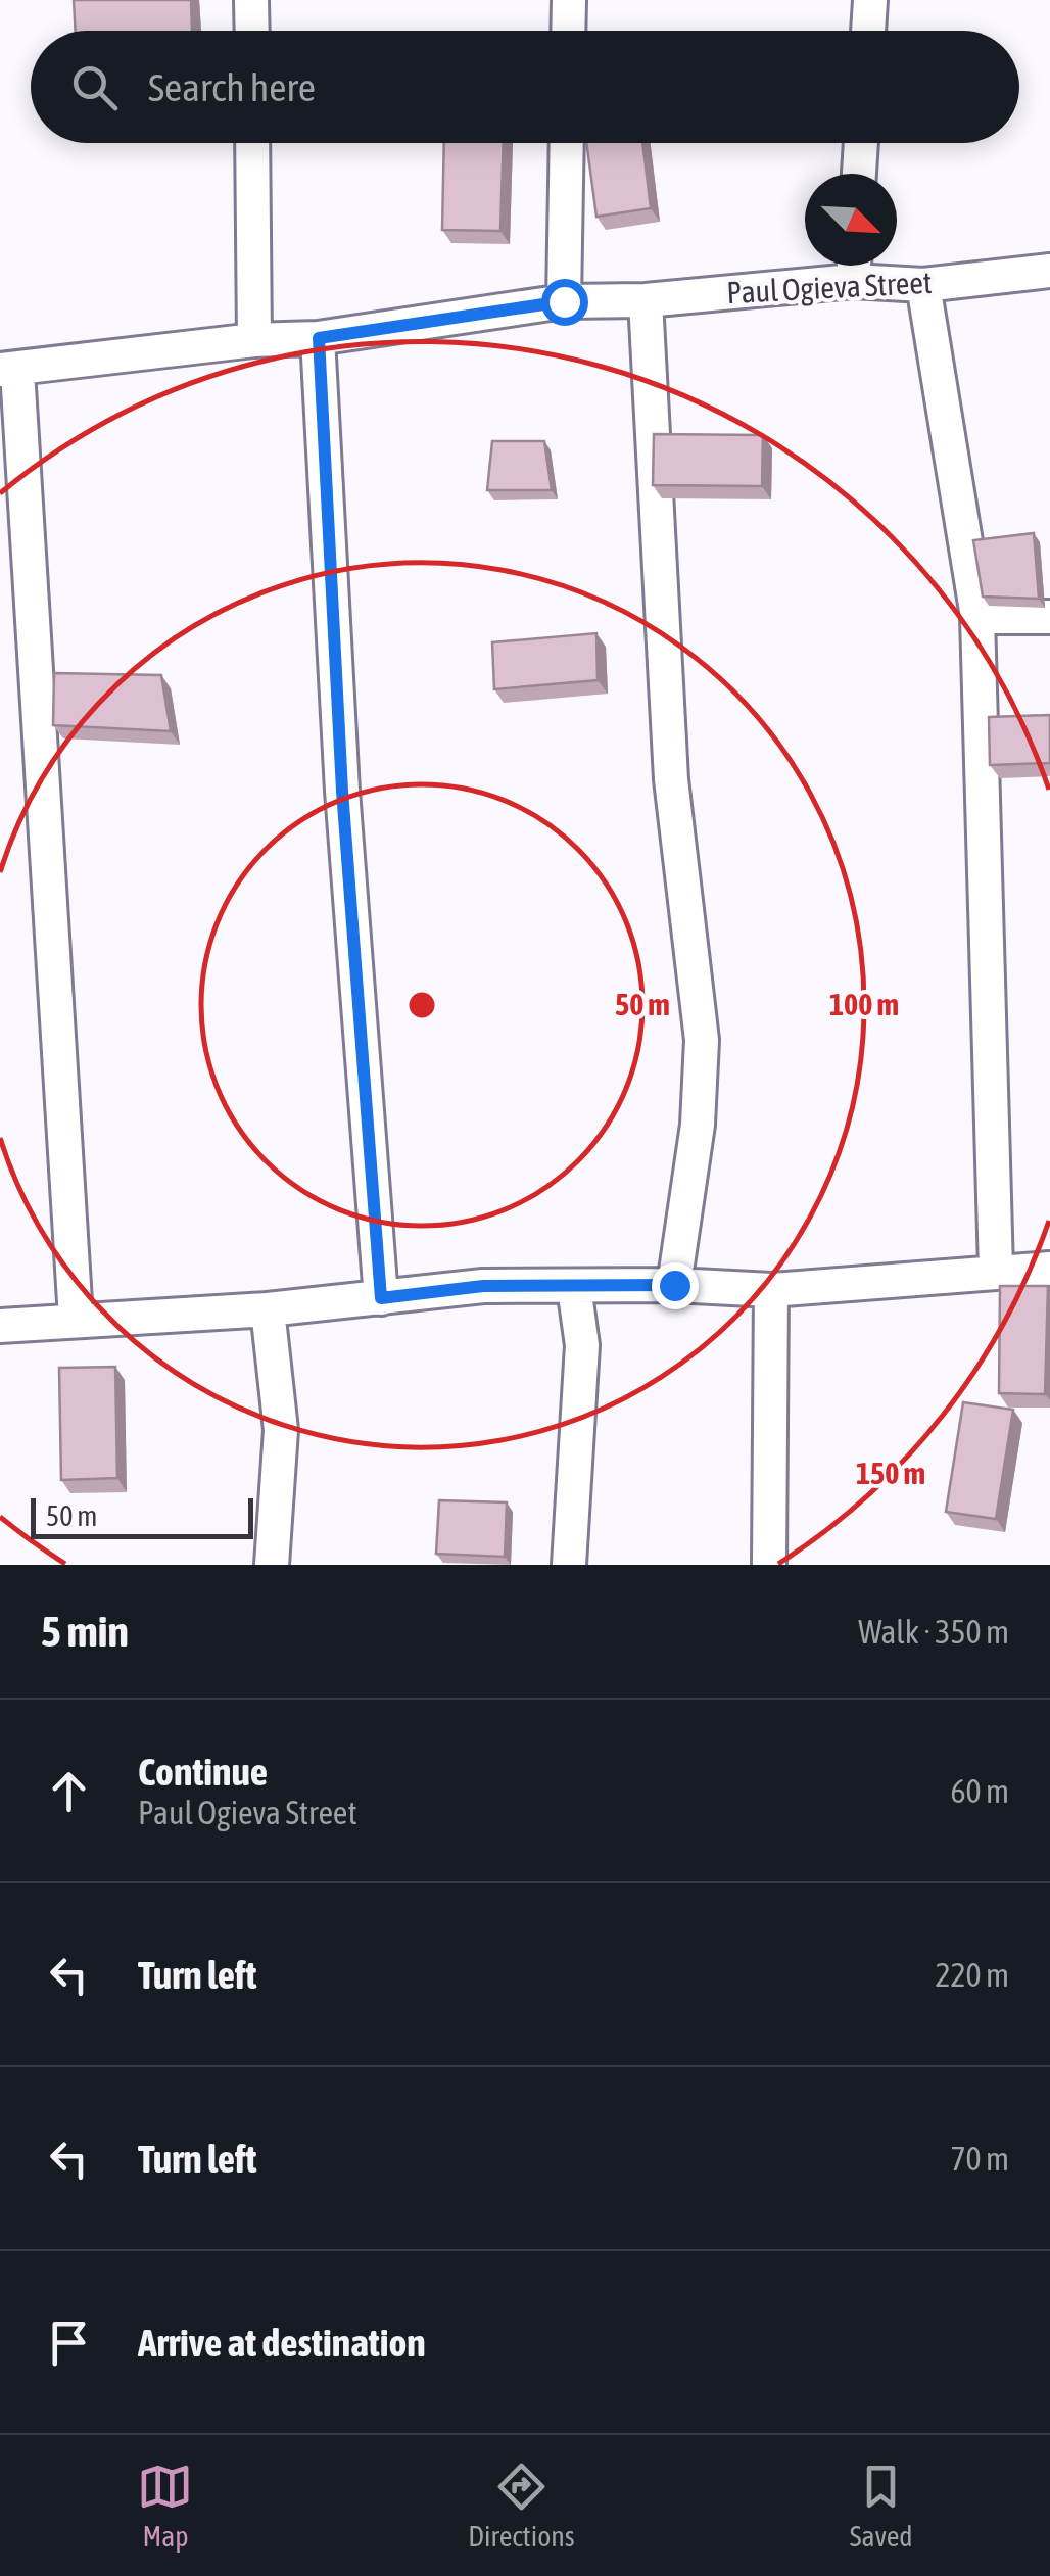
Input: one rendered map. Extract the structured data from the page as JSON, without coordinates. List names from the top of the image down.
{
  "streets": {
    "street": ["Paul Ogieva Street"]
  },
  "scale_bar": "50 m",
  "north": "bottom right",
  "page": {
    "search": "Search here",
    "scale": "50 m",
    "heading": ["5 min", "Walk · 350 m"],
    "list": [
      ["Continue", "Paul Ogieva Street", "60 m"],
      ["Turn left", "220 m"],
      ["Turn left", "70 m"],
      "Arrive at destination"
    ],
    "nav": ["Map", "Directions", "Saved"]
  },
  "rings": ["50 m", "100 m", "150 m"]
}
